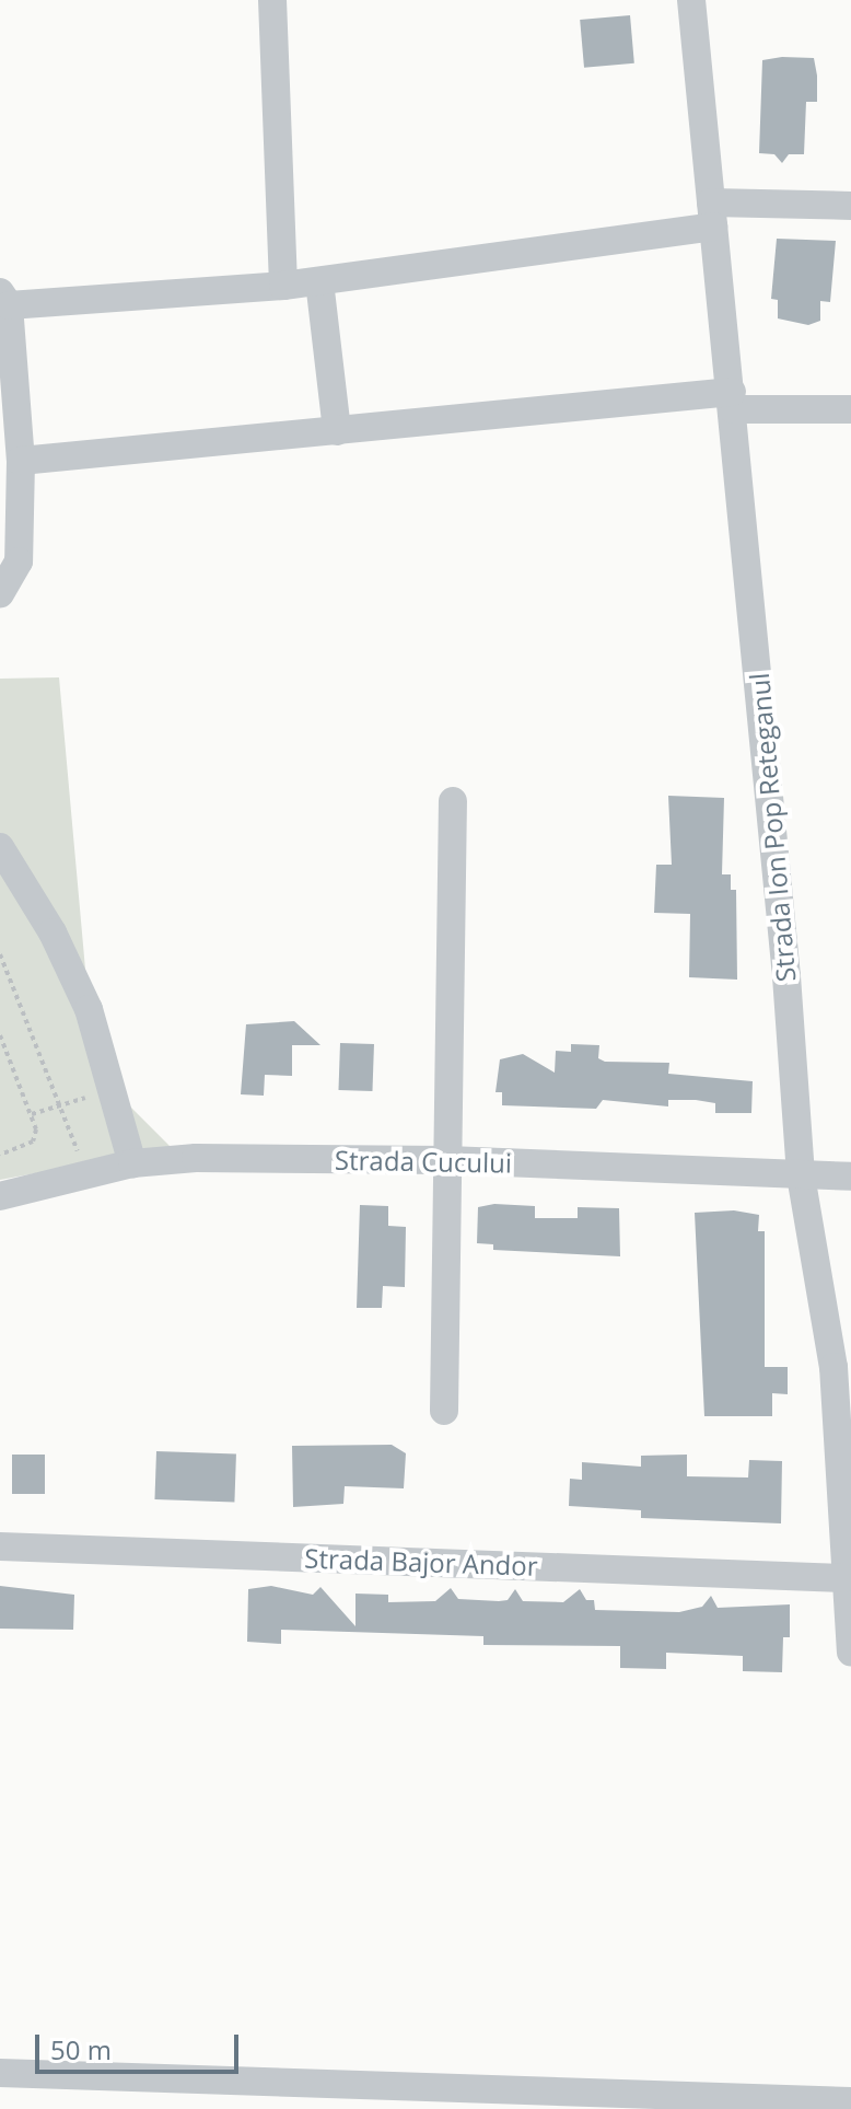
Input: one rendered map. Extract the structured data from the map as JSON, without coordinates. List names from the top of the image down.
{
  "streets": {
    "street": ["Strada Ion Pop Reteganul", "Strada Cucului", "Strada Bajor Andor"]
  },
  "crossings": [
    ["Strada Ion Pop Reteganul", "Strada Cucului"],
    ["Strada Ion Pop Reteganul", "Strada Bajor Andor"]
  ],
  "scale_bar": "50 m"
}
